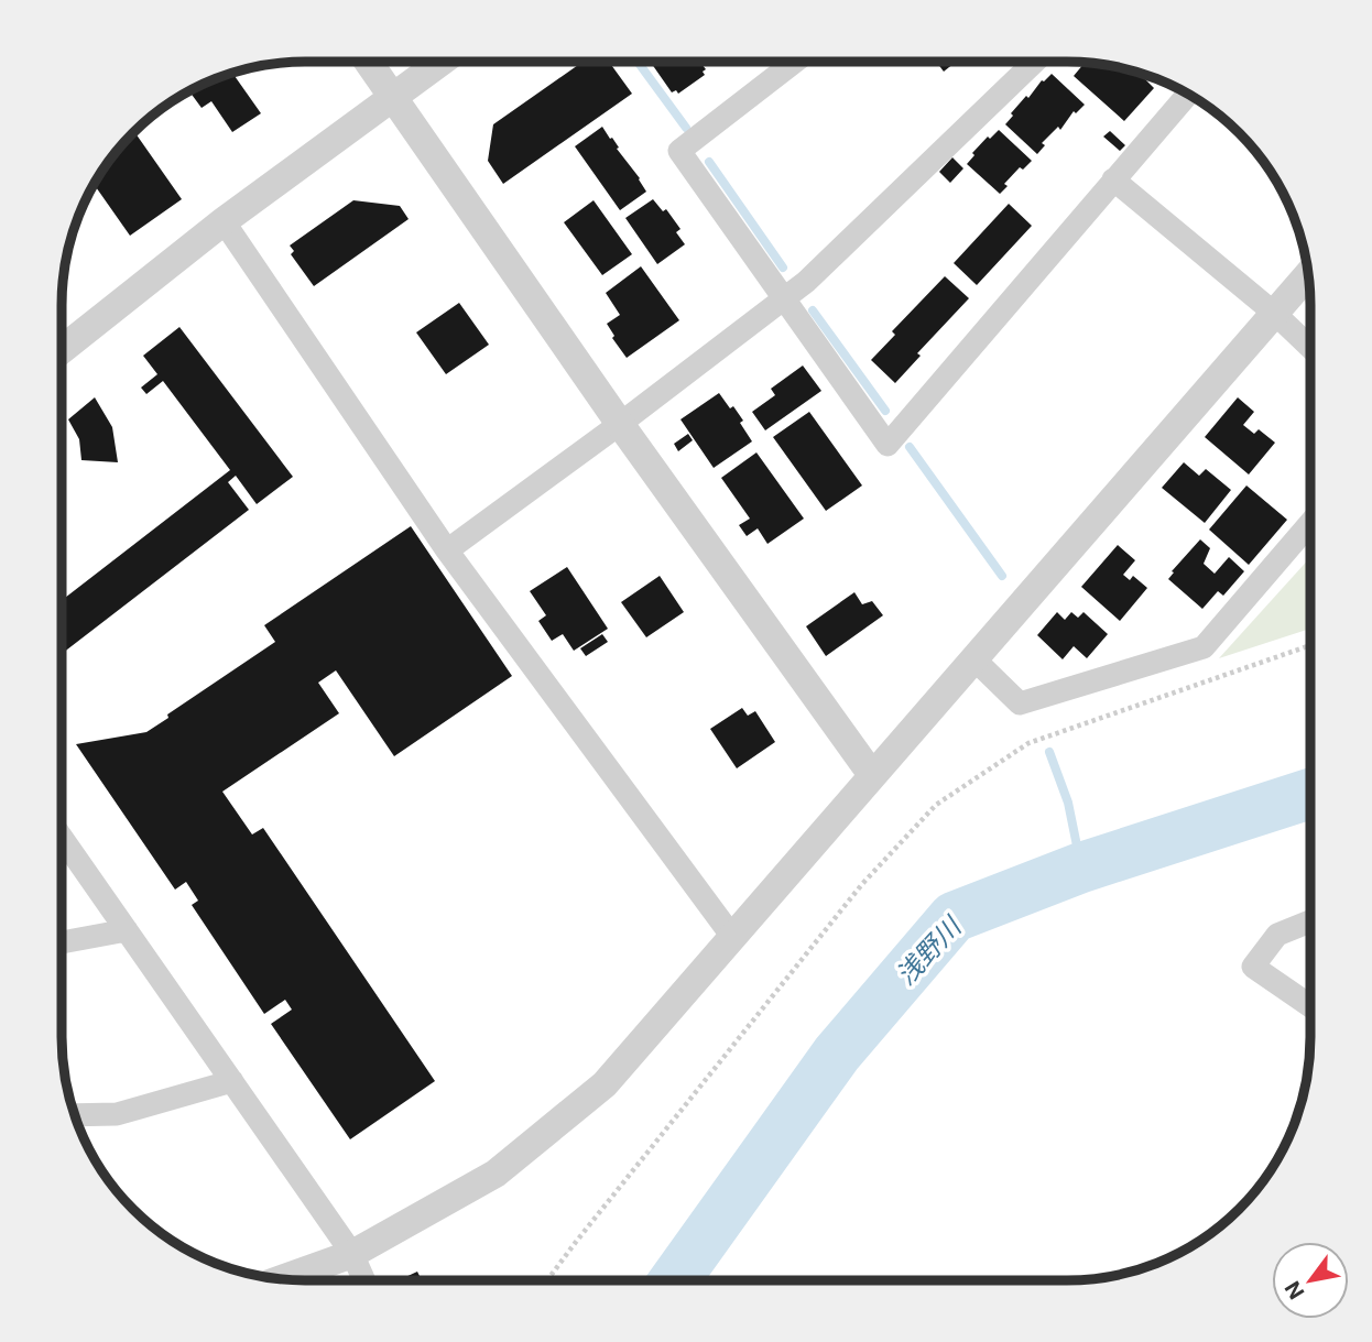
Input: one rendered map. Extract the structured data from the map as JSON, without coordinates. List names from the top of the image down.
{
  "water": ["浅野川"],
  "north": "bottom left"
}
